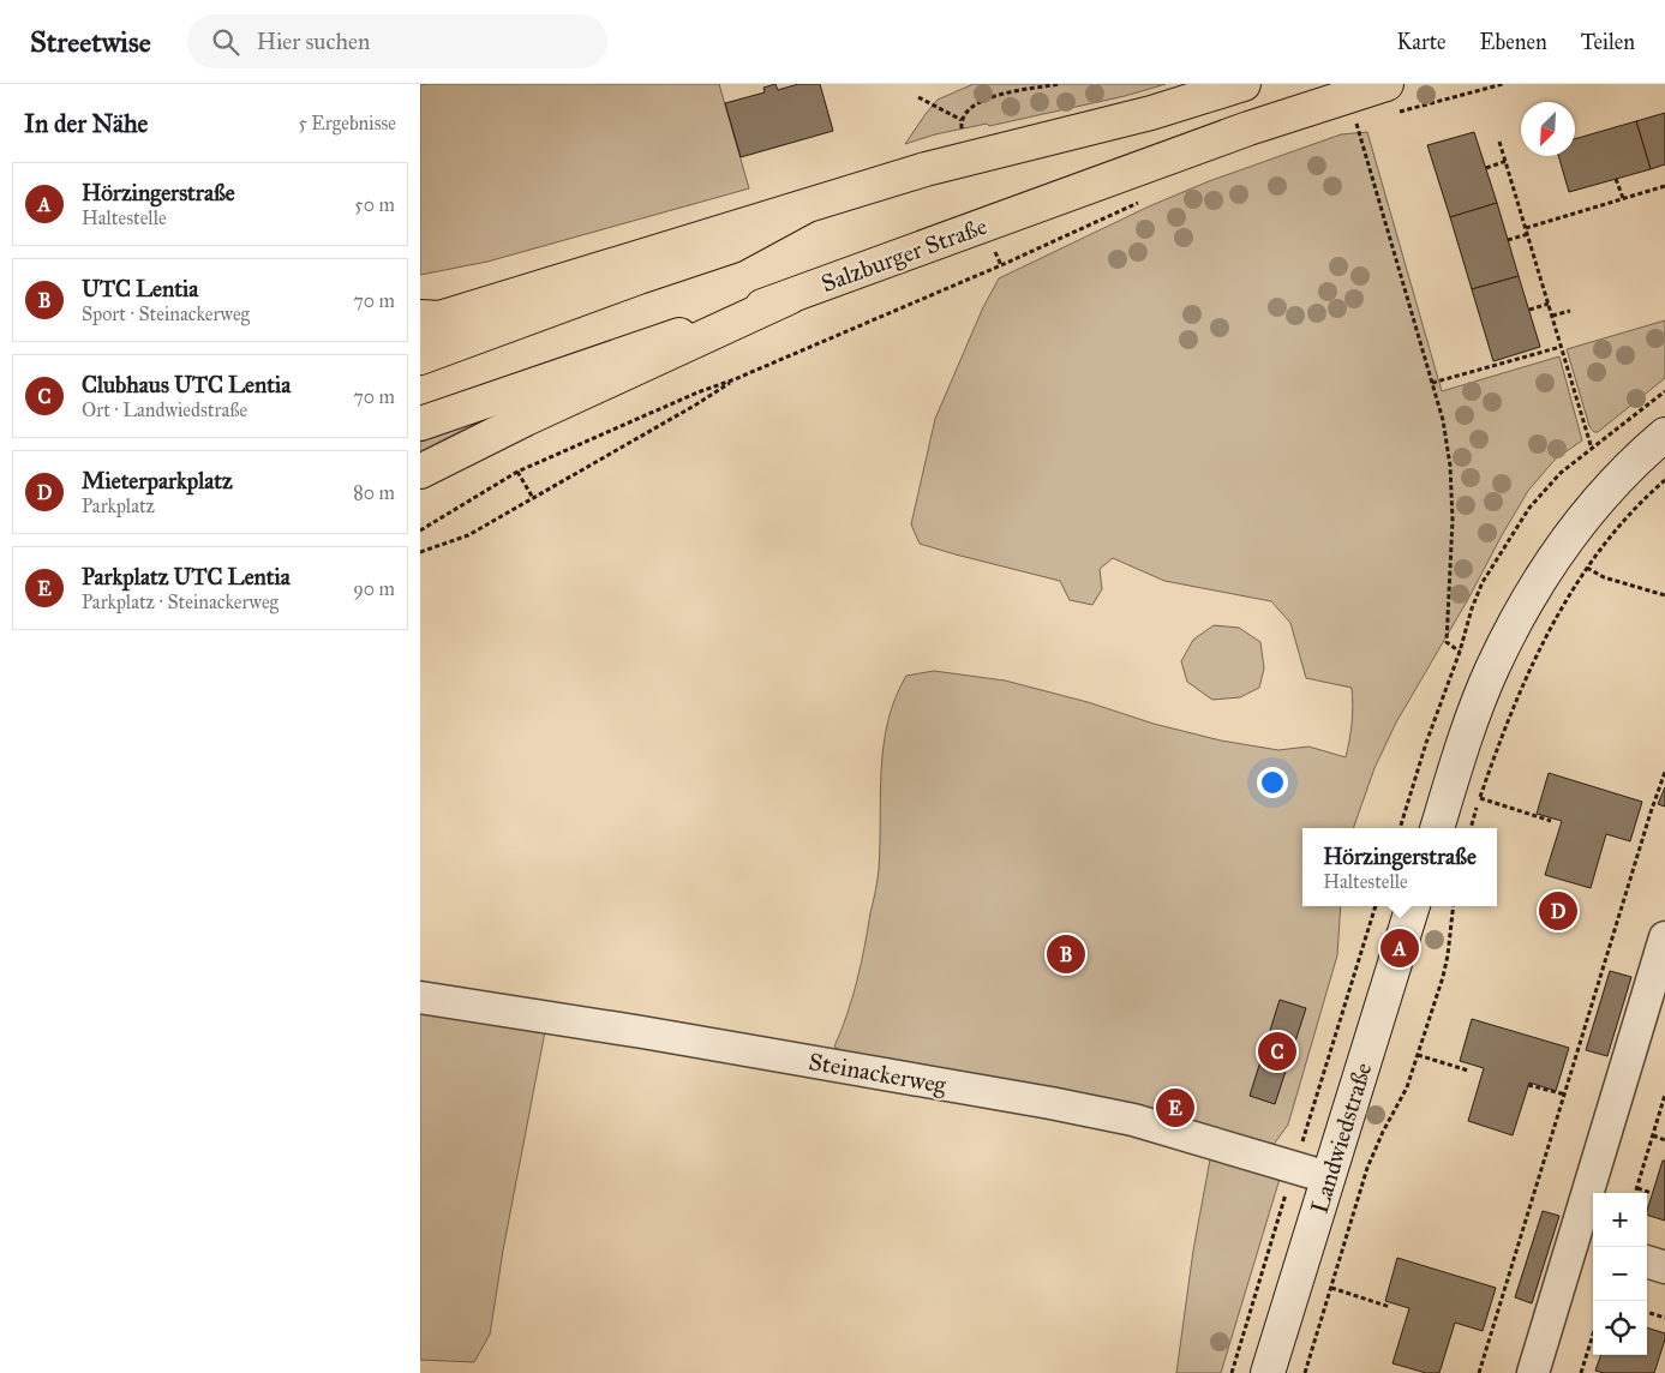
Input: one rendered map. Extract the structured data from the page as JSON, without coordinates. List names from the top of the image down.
{
  "streets": {
    "main road": ["Salzburger Straße", "Landwiedstraße"],
    "street": ["Steinackerweg"]
  },
  "crossings": [
    ["Steinackerweg", "Landwiedstraße"]
  ],
  "north": "bottom left",
  "page": {
    "header": "Streetwise",
    "search": "Hier suchen",
    "nav": ["Karte", "Ebenen", "Teilen"],
    "heading": ["In der Nähe", "5 Ergebnisse"],
    "list": [
      {
        "mark": "A",
        "name": "Hörzingerstraße",
        "note": "Haltestelle",
        "value": "50 m"
      },
      {
        "mark": "B",
        "name": "UTC Lentia",
        "note": "Sport · Steinackerweg",
        "value": "70 m"
      },
      {
        "mark": "C",
        "name": "Clubhaus UTC Lentia",
        "note": "Ort · Landwiedstraße",
        "value": "70 m"
      },
      {
        "mark": "D",
        "name": "Mieterparkplatz",
        "note": "Parkplatz",
        "value": "80 m"
      },
      {
        "mark": "E",
        "name": "Parkplatz UTC Lentia",
        "note": "Parkplatz · Steinackerweg",
        "value": "90 m"
      }
    ],
    "popup": ["Hörzingerstraße", "Haltestelle"],
    "pins": [
      "D",
      "A",
      "B",
      "C",
      "E"
    ],
    "map_buttons": ["+", "−"]
  }
}
